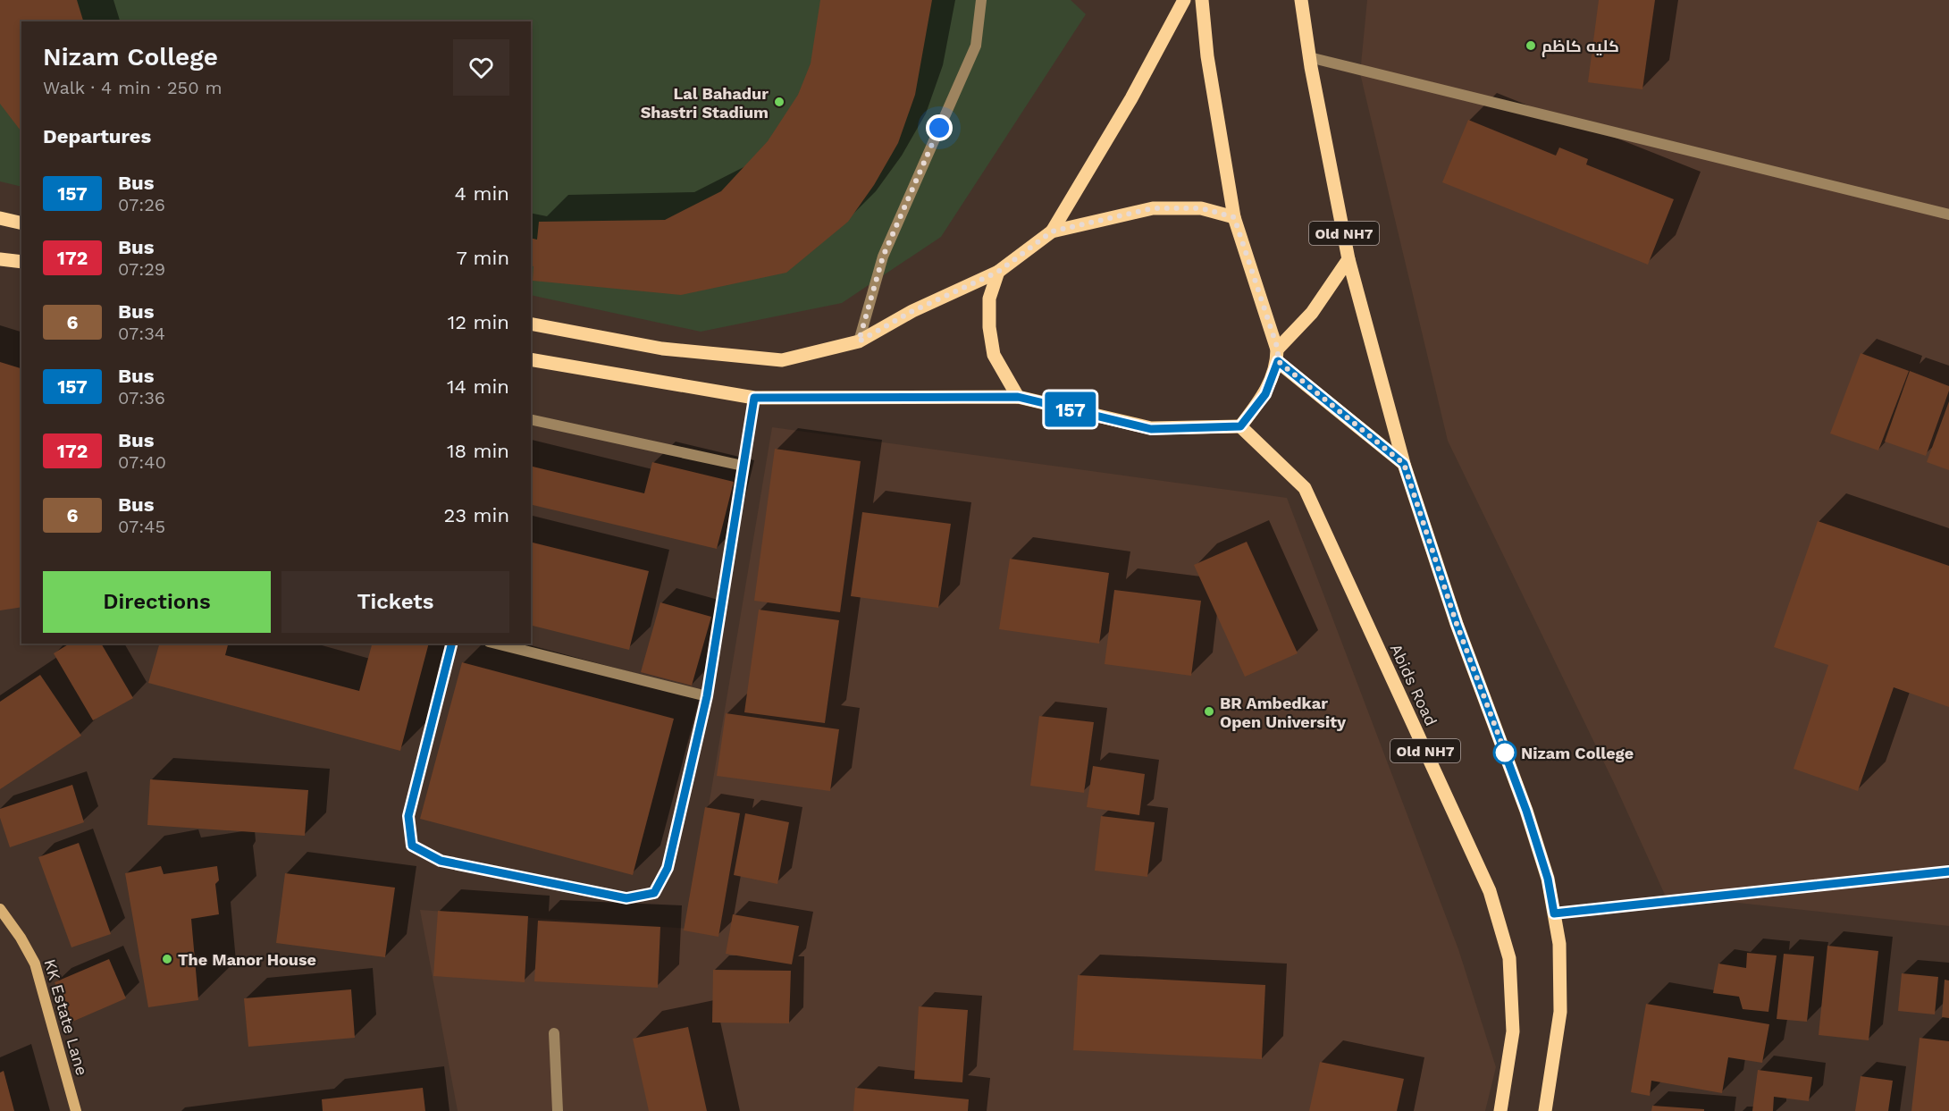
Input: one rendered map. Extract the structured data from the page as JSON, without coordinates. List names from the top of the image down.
{
  "streets": {
    "main road": ["Old NH7", "Abids Road", "KK Estate Lane"]
  },
  "places": [
    "كليه كاظم",
    "Lal Bahadur Shastri Stadium",
    "BR Ambedkar Open University",
    "Nizam College",
    "The Manor House"
  ],
  "lines": ["bus line 157"],
  "page": {
    "on_map": "157",
    "heading": [
      ["Nizam College", "Walk · 4 min · 250 m"],
      "Departures"
    ],
    "list": [
      {
        "mark": "157",
        "name": "Bus",
        "note": "07:26",
        "value": "4 min"
      },
      {
        "mark": "172",
        "name": "Bus",
        "note": "07:29",
        "value": "7 min"
      },
      {
        "mark": "6",
        "name": "Bus",
        "note": "07:34",
        "value": "12 min"
      },
      {
        "mark": "157",
        "name": "Bus",
        "note": "07:36",
        "value": "14 min"
      },
      {
        "mark": "172",
        "name": "Bus",
        "note": "07:40",
        "value": "18 min"
      },
      {
        "mark": "6",
        "name": "Bus",
        "note": "07:45",
        "value": "23 min"
      }
    ],
    "buttons": ["Directions", "Tickets"]
  }
}
